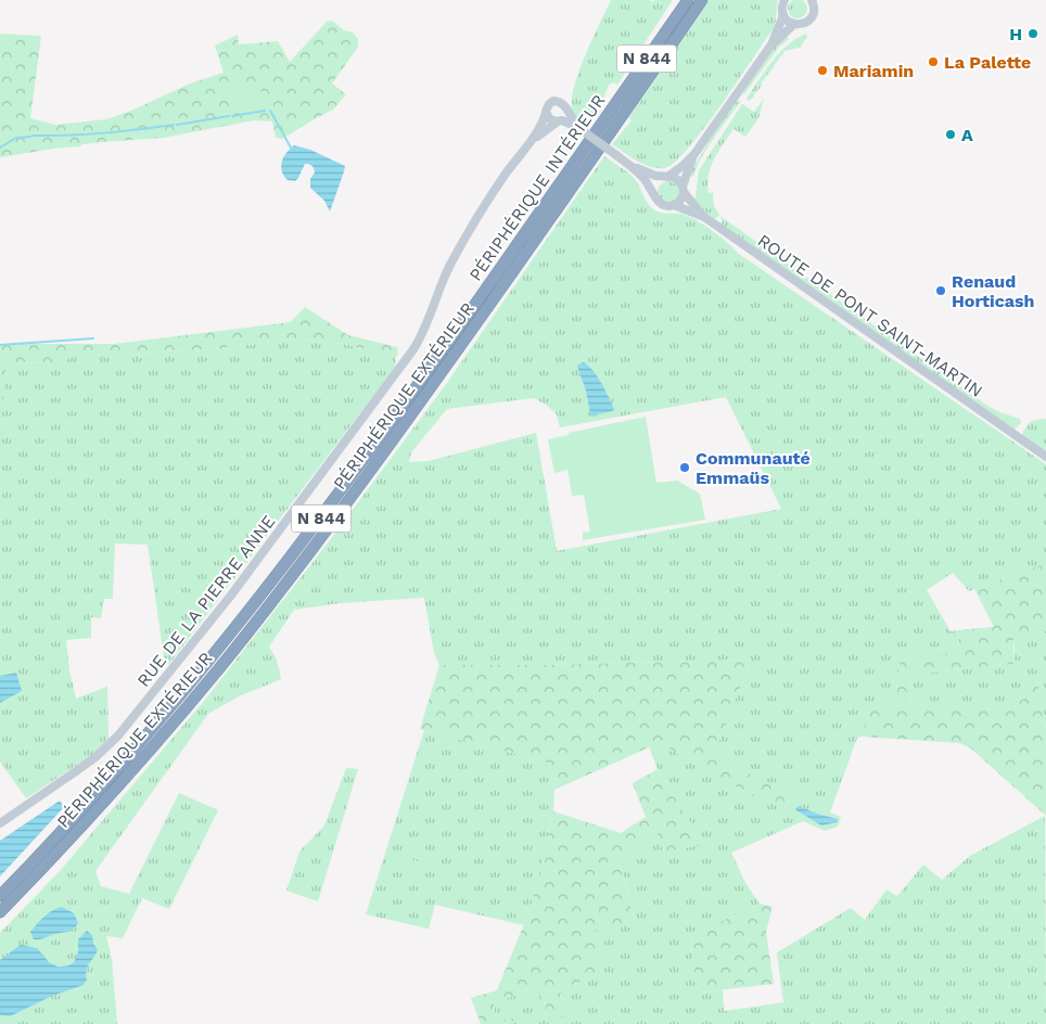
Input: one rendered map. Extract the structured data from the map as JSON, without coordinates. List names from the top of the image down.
{
  "streets": {
    "highway": ["N 844", "PÉRIPHÉRIQUE INTÉRIEUR", "PÉRIPHÉRIQUE EXTÉRIEUR"],
    "street": ["ROUTE DE PONT SAINT-MARTIN", "RUE DE LA PIERRE ANNE"]
  },
  "places": [
    "H",
    "La Palette",
    "Mariamin",
    "A",
    "Renaud Horticash",
    "Communauté Emmaüs"
  ]
}
